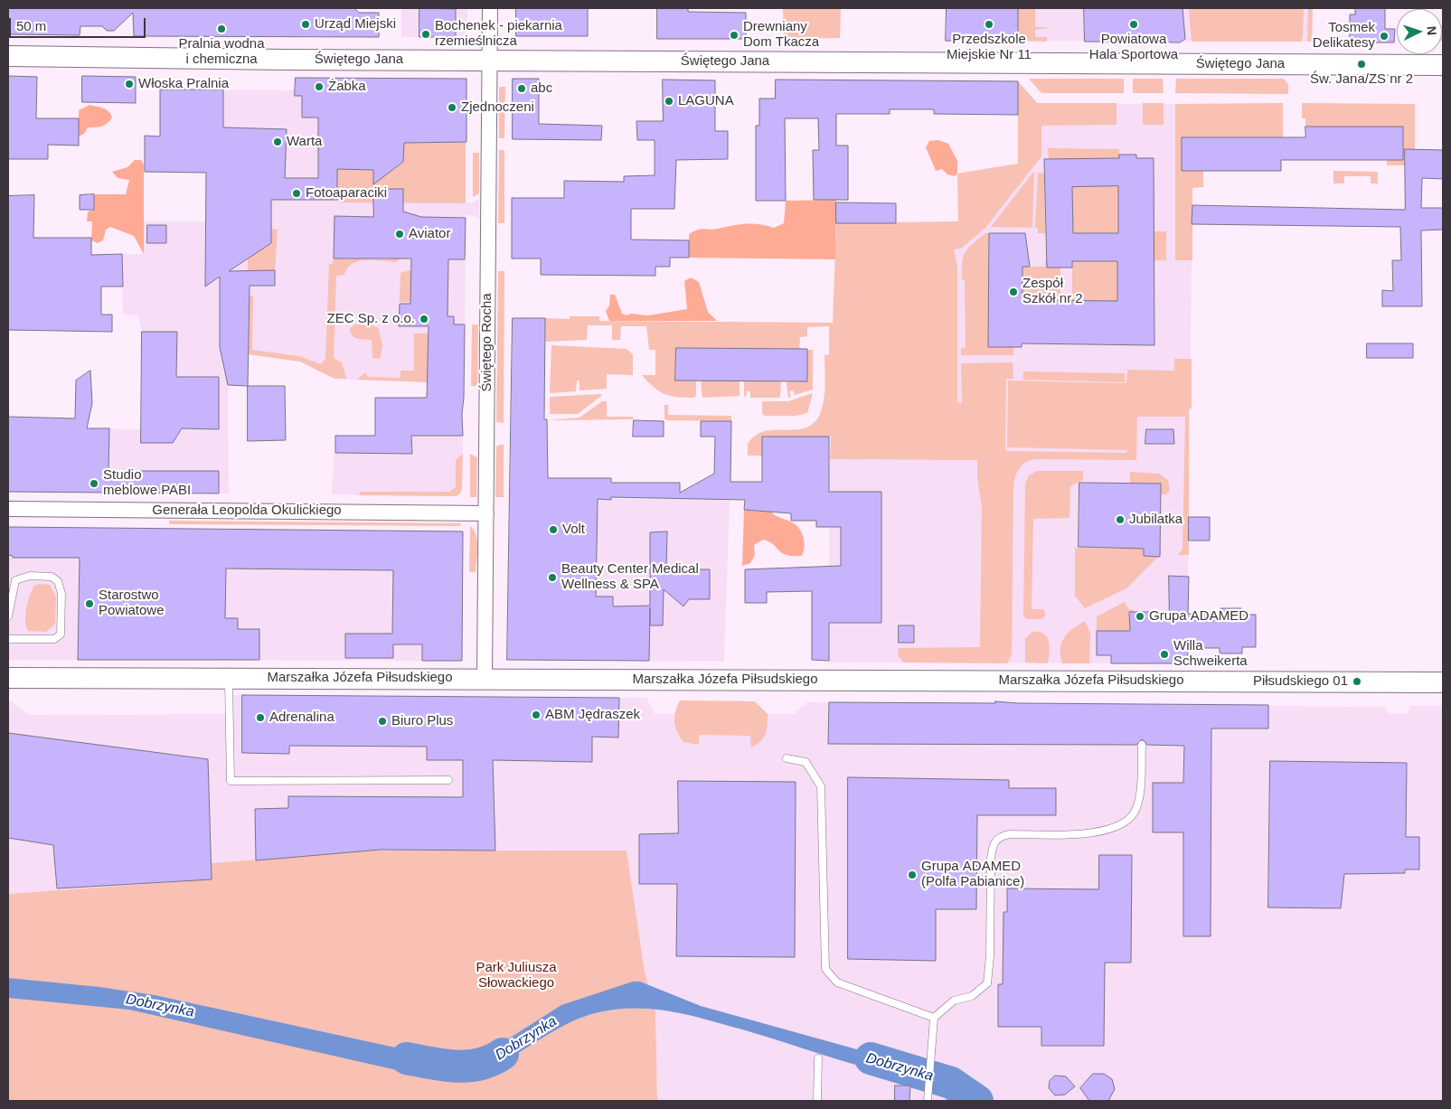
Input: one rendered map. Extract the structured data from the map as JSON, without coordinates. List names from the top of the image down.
{
  "streets": {
    "street": [
      "Świętego Jana",
      "Świętego Rocha",
      "Generała Leopolda Okulickiego",
      "Marszałka Józefa Piłsudskiego"
    ]
  },
  "crossings": [
    ["Świętego Jana", "Świętego Rocha"],
    ["Świętego Rocha", "Generała Leopolda Okulickiego"],
    ["Świętego Rocha", "Marszałka Józefa Piłsudskiego"]
  ],
  "water": ["Dobrzynka"],
  "parks": ["Park Juliusza Słowackiego"],
  "places": [
    "Urząd Miejski",
    "Przedszkole Miejskie Nr 11",
    "Powiatowa Hala Sportowa",
    "Pralnia wodna i chemiczna",
    "Bochenek - piekarnia rzemieślnicza",
    "Drewniany Dom Tkacza",
    "Tosmek Delikatesy",
    "Św. Jana/ZS nr 2",
    "Włoska Pralnia",
    "Żabka",
    "abc",
    "LAGUNA",
    "Zjednoczeni",
    "Warta",
    "Fotoaparaciki",
    "Aviator",
    "Zespół Szkół nr 2",
    "ZEC Sp. z o.o.",
    "Studio meblowe PABI",
    "Jubilatka",
    "Volt",
    "Beauty Center Medical Wellness & SPA",
    "Starostwo Powiatowe",
    "Grupa ADAMED",
    "Willa Schweikerta",
    "Piłsudskiego 01",
    "ABM Jędraszek",
    "Adrenalina",
    "Biuro Plus",
    "Grupa ADAMED (Polfa Pabianice)"
  ],
  "scale_bar": "50 m",
  "north": "right"
}
